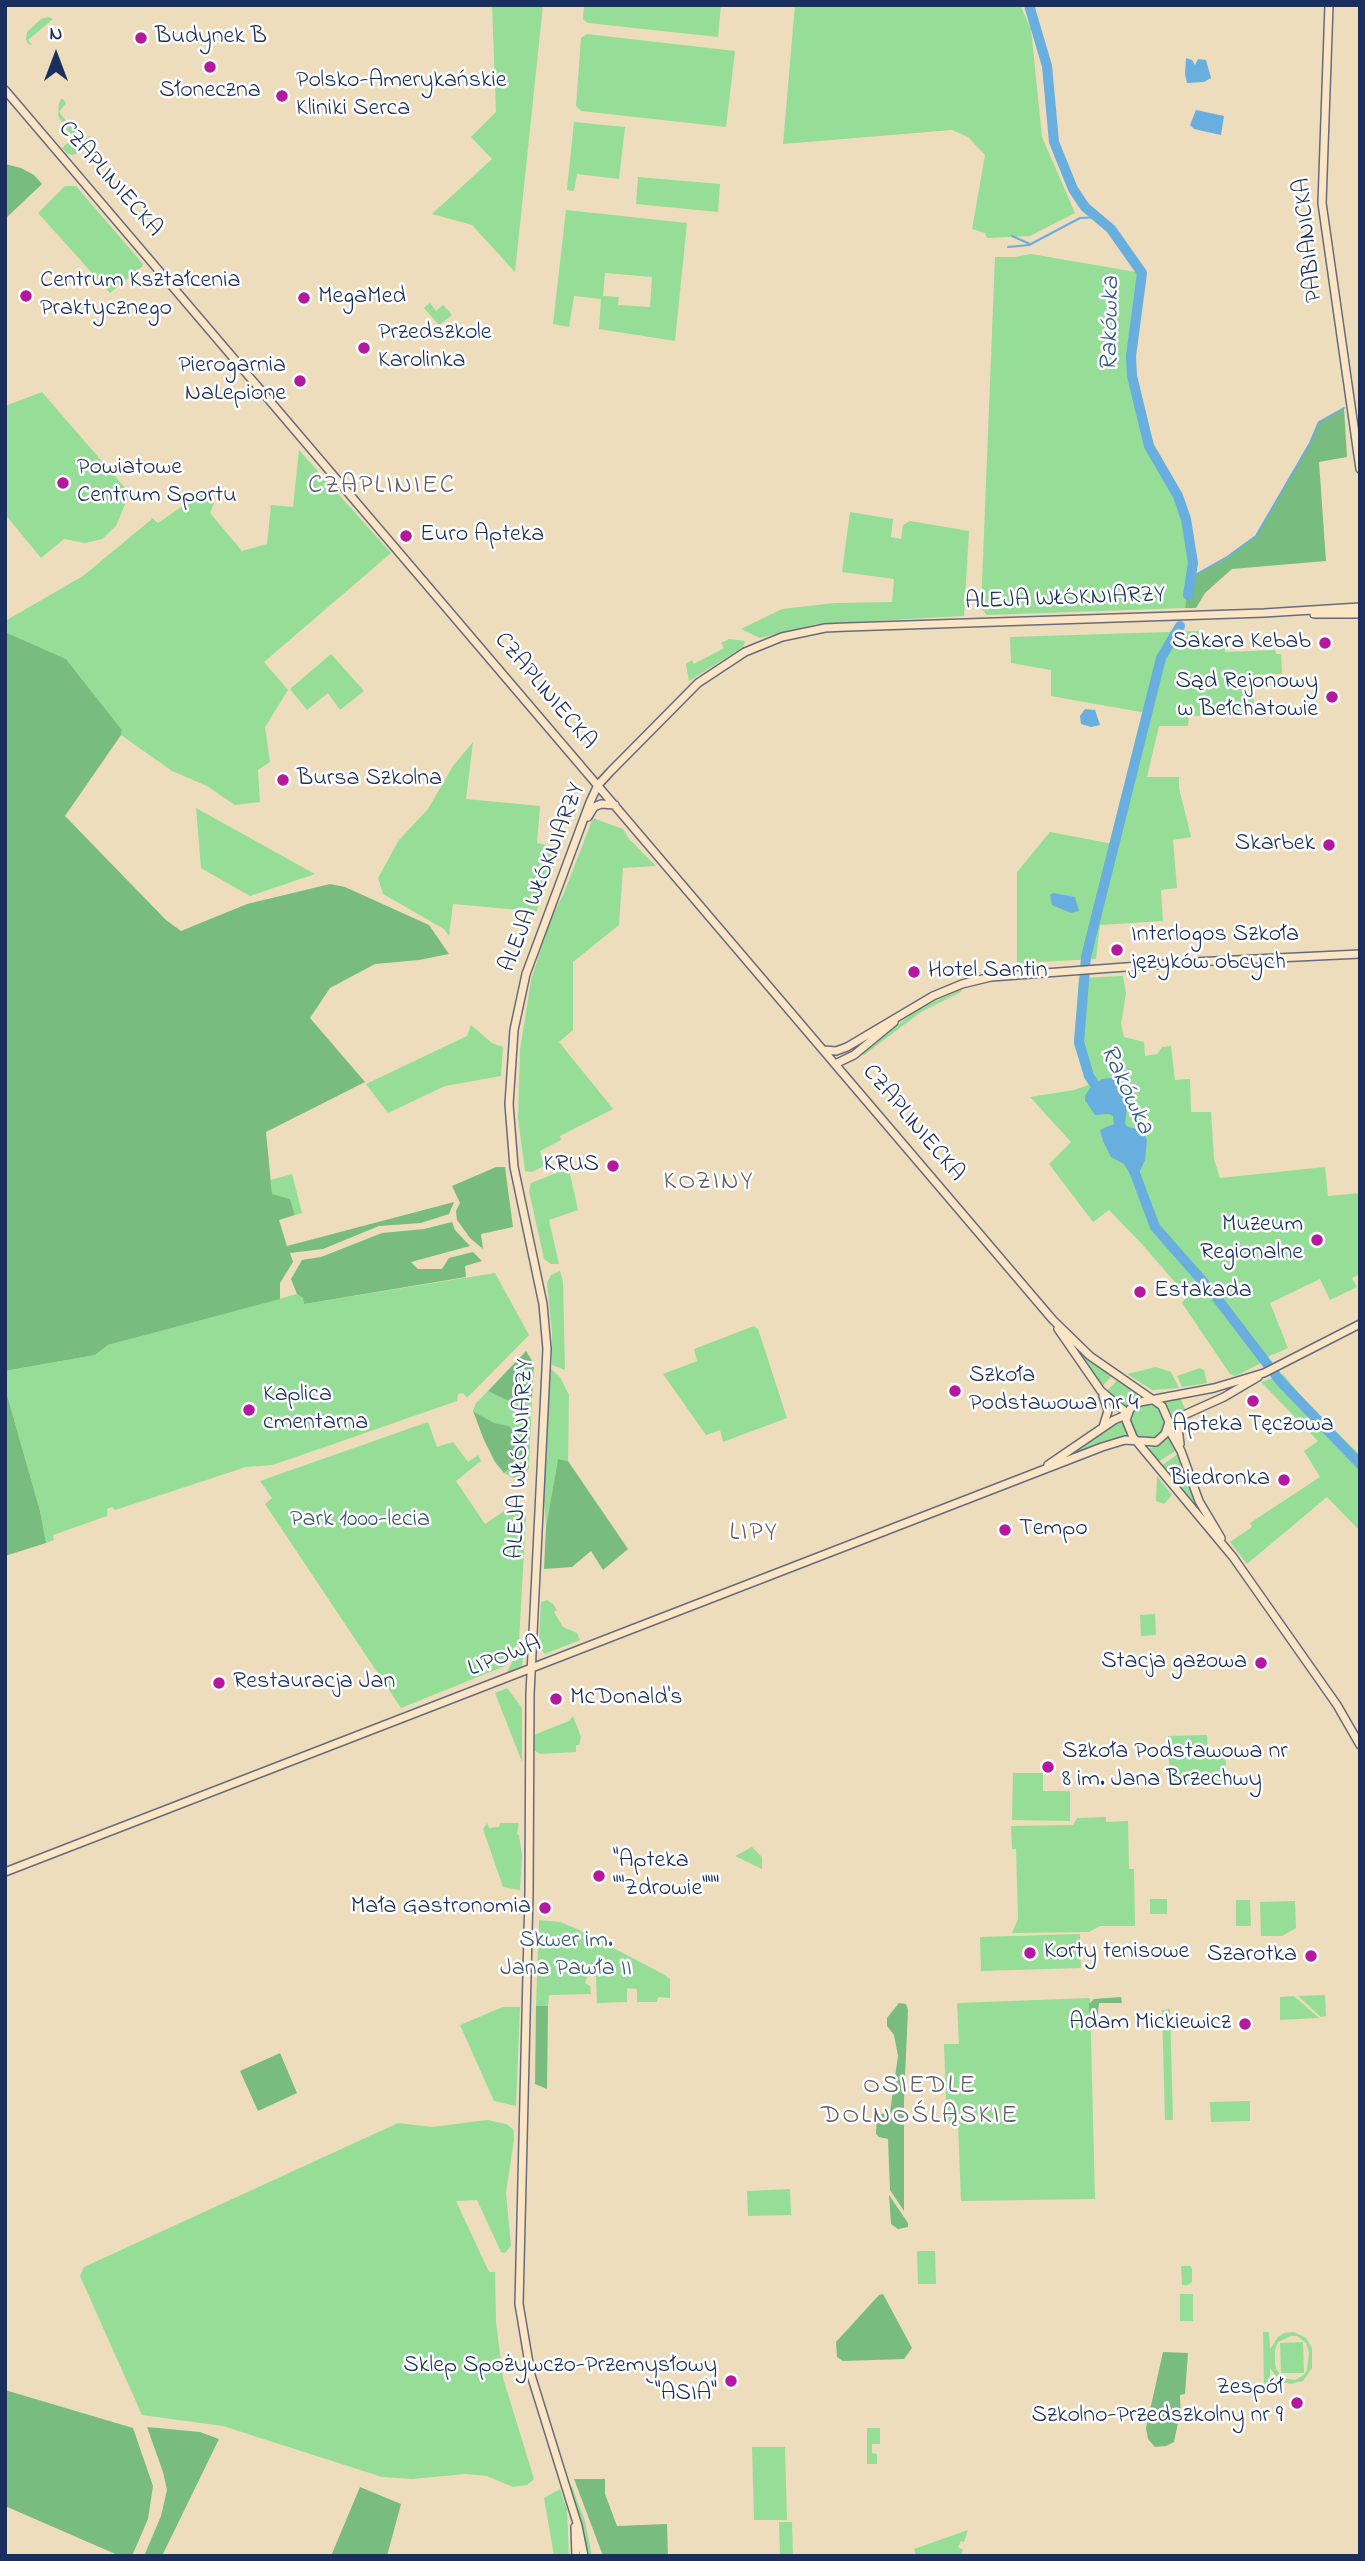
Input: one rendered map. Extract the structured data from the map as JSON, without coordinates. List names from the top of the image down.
{
  "streets": {
    "street": [
      "CZAPLINIECKA",
      "PABIANICKA",
      "ALEJA WŁÓKNIARZY",
      "LIPOWA"
    ]
  },
  "crossings": [
    ["CZAPLINIECKA", "ALEJA WŁÓKNIARZY"],
    ["CZAPLINIECKA", "LIPOWA"],
    ["ALEJA WŁÓKNIARZY", "LIPOWA"]
  ],
  "districts": [
    "CZAPLINIEC",
    "KOZINY",
    "LIPY",
    "OSIEDLE DOLNOŚLĄSKIE"
  ],
  "water": ["Rakówka"],
  "parks": ["Park 1000-lecia", "Skwer im. Jana Pawła II"],
  "places": [
    "Budynek B",
    "Słoneczna",
    "Polsko-Amerykańskie Kliniki Serca",
    "Centrum Kształcenia Praktycznego",
    "MegaMed",
    "Przedszkole Karolinka",
    "Pierogarnia NaLepione",
    "Powiatowe Centrum Sportu",
    "Euro Apteka",
    "Sakara Kebab",
    "Sąd Rejonowy w Bełchatowie",
    "Bursa Szkolna",
    "Skarbek",
    "Interlogos Szkoła języków obcych",
    "Hotel Santin",
    "KRUS",
    "Muzeum Regionalne",
    "Estakada",
    "Szkoła Podstawowa nr 4",
    "Apteka Tęczowa",
    "Kaplica cmentarna",
    "Biedronka",
    "Tempo",
    "Stacja gazowa",
    "Restauracja Jan",
    "McDonald's",
    "Szkoła Podstawowa nr 8 im. Jana Brzechwy",
    "\"Apteka \"\"Zdrowie\"\"\"",
    "Mała Gastronomia",
    "Korty tenisowe",
    "Szarotka",
    "Adam Mickiewicz",
    "Sklep Spożywczo-Przemysłowy \"ASIA\"",
    "Zespół Szkolno-Przedszkolny nr 9"
  ],
  "north": "top"
}
